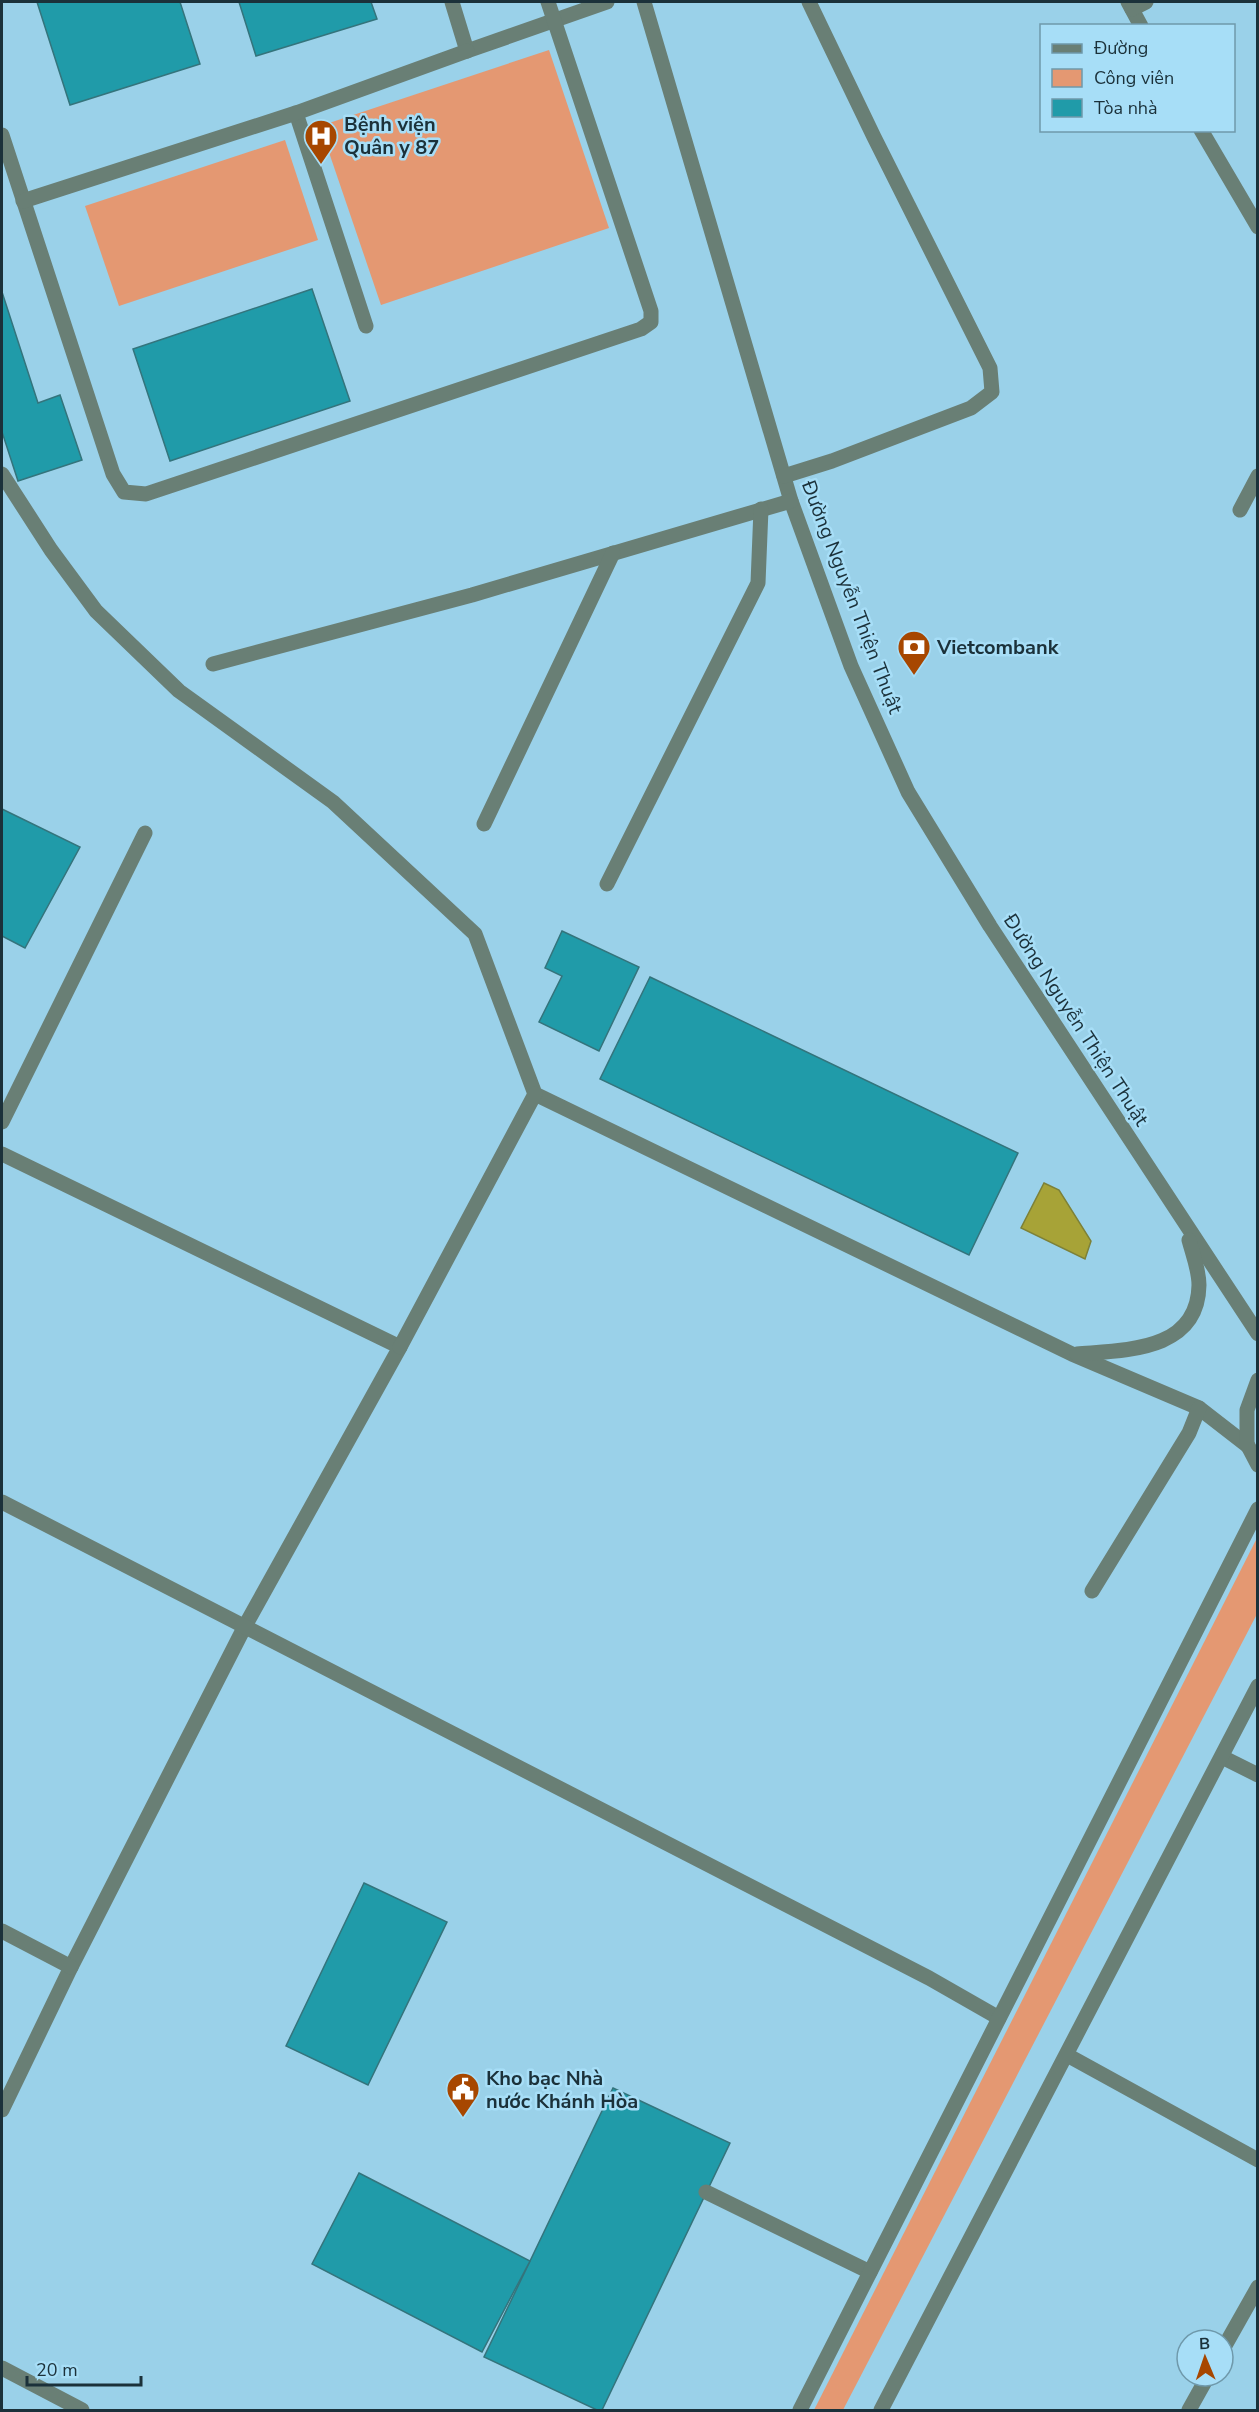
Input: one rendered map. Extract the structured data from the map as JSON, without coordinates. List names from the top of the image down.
{
  "streets": {
    "street": ["Đường Nguyễn Thiện Thuật"]
  },
  "places": {
    "hospital": ["Bệnh viện Quân y 87"],
    "bank": ["Vietcombank"],
    "public building": ["Kho bạc Nhà nước Khánh Hòa"]
  },
  "legend": ["Đường", "Công viên", "Tòa nhà"],
  "scale_bar": "20 m",
  "north": "top"
}
